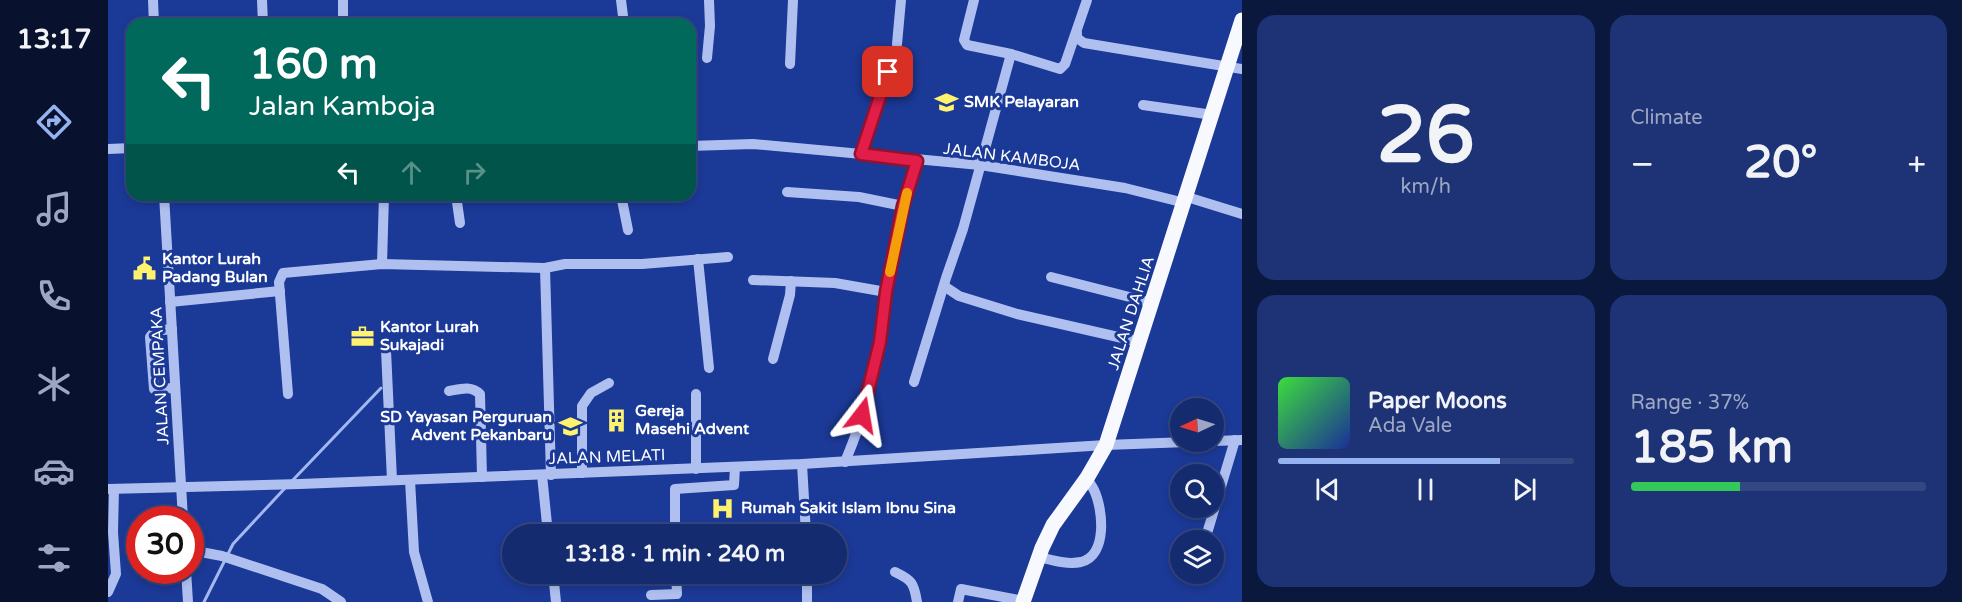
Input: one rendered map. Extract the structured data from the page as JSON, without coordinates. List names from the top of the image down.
{
  "streets": {
    "main road": ["JALAN DAHLIA"],
    "street": ["JALAN KAMBOJA", "JALAN CEMPAKA", "JALAN MELATI"]
  },
  "crossings": [
    ["JALAN KAMBOJA", "JALAN DAHLIA"],
    ["JALAN DAHLIA", "JALAN MELATI"],
    ["JALAN CEMPAKA", "JALAN MELATI"]
  ],
  "places": {
    "school or university": ["SMK Pelayaran", "SD Yayasan Perguruan Advent Pekanbaru"],
    "public building": ["Kantor Lurah Padang Bulan"],
    "office": ["Kantor Lurah Sukajadi"],
    "building": ["Gereja Masehi Advent"],
    "hospital": ["Rumah Sakit Islam Ibnu Sina"]
  },
  "north": "left",
  "page": {
    "tabs": "13:17",
    "tile": [
      ["26", "km/h"],
      "Climate",
      ["Range · 37%", "185 km"]
    ],
    "turn": ["160 m", "Jalan Kamboja"],
    "heat": ["−", "20°", "+"],
    "song": ["Paper Moons", "Ada Vale"],
    "limit": "30",
    "trip": "13:18 · 1 min · 240 m"
  }
}
